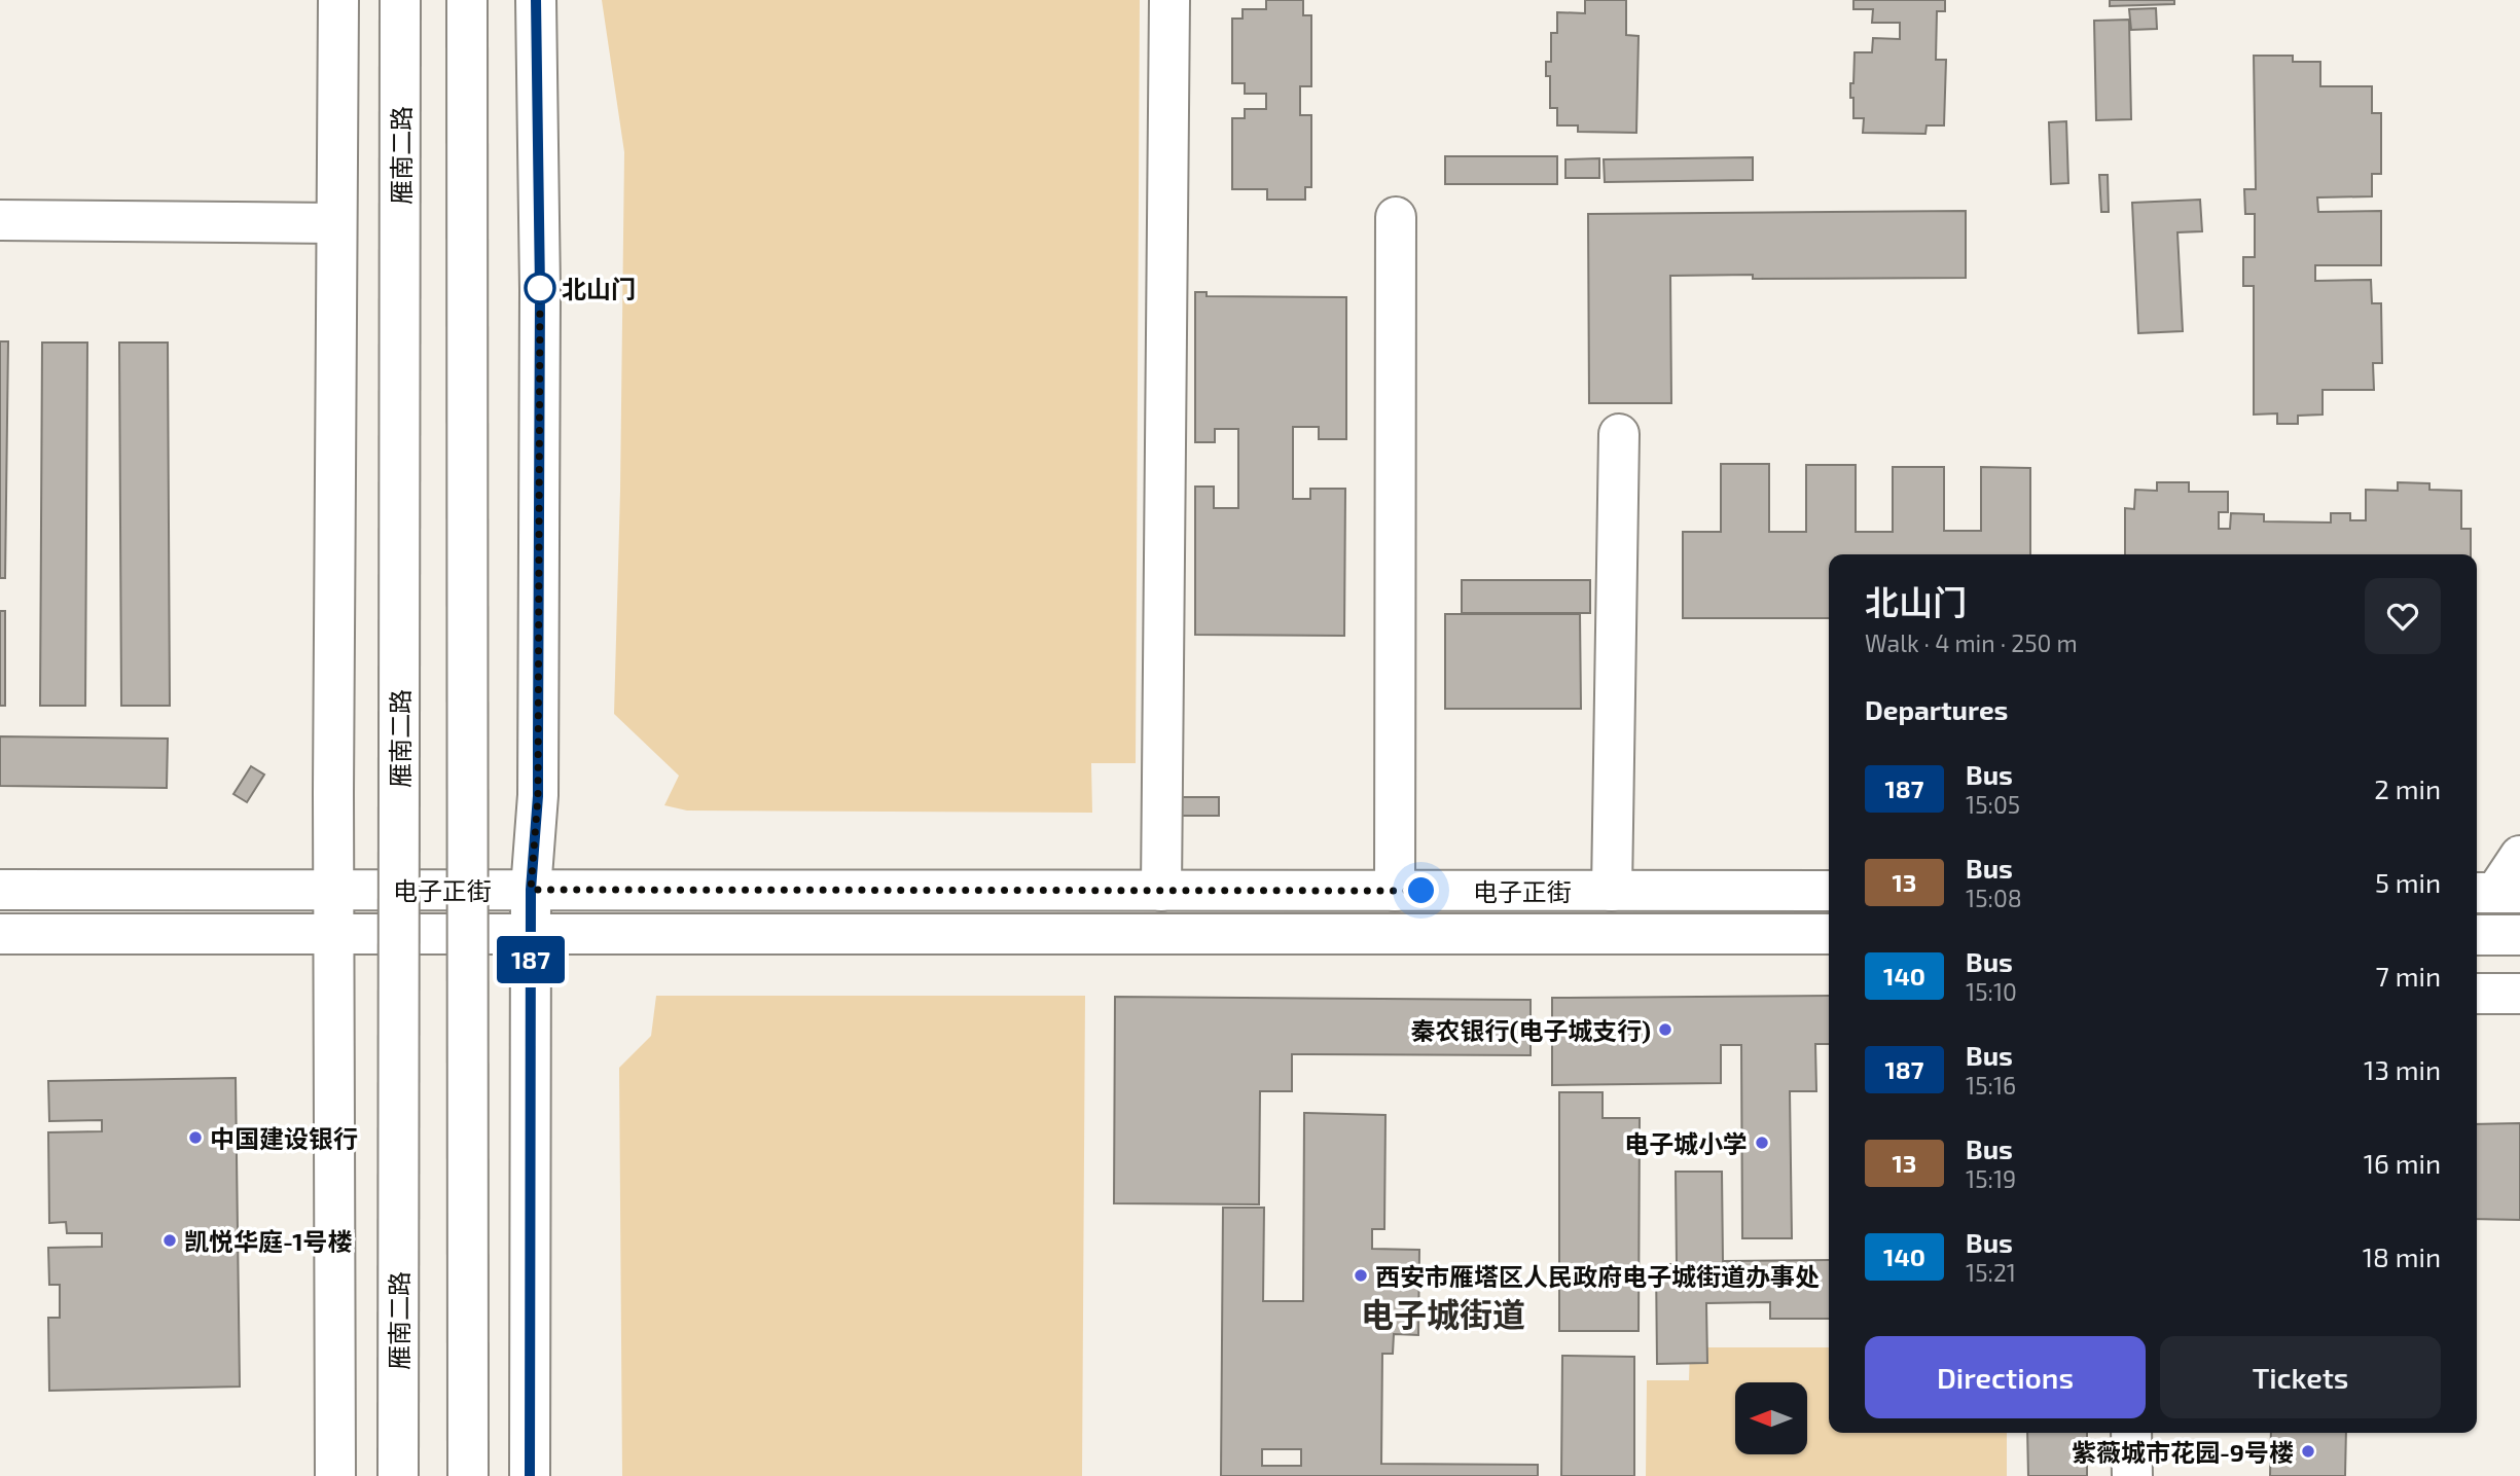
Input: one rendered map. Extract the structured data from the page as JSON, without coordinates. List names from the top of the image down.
{
  "streets": {
    "main road": ["雁南二路", "电子正街"]
  },
  "districts": ["电子城街道"],
  "places": [
    "北山门",
    "秦农银行(电子城支行)",
    "中国建设银行",
    "电子城小学",
    "凯悦华庭-1号楼",
    "西安市雁塔区人民政府电子城街道办事处",
    "紫薇城市花园-9号楼"
  ],
  "lines": ["bus line 187"],
  "north": "left",
  "page": {
    "on_map": "187",
    "heading": [
      ["北山门", "Walk · 4 min · 250 m"],
      "Departures"
    ],
    "list": [
      {
        "mark": "187",
        "name": "Bus",
        "note": "15:05",
        "value": "2 min"
      },
      {
        "mark": "13",
        "name": "Bus",
        "note": "15:08",
        "value": "5 min"
      },
      {
        "mark": "140",
        "name": "Bus",
        "note": "15:10",
        "value": "7 min"
      },
      {
        "mark": "187",
        "name": "Bus",
        "note": "15:16",
        "value": "13 min"
      },
      {
        "mark": "13",
        "name": "Bus",
        "note": "15:19",
        "value": "16 min"
      },
      {
        "mark": "140",
        "name": "Bus",
        "note": "15:21",
        "value": "18 min"
      }
    ],
    "buttons": ["Directions", "Tickets"]
  }
}
